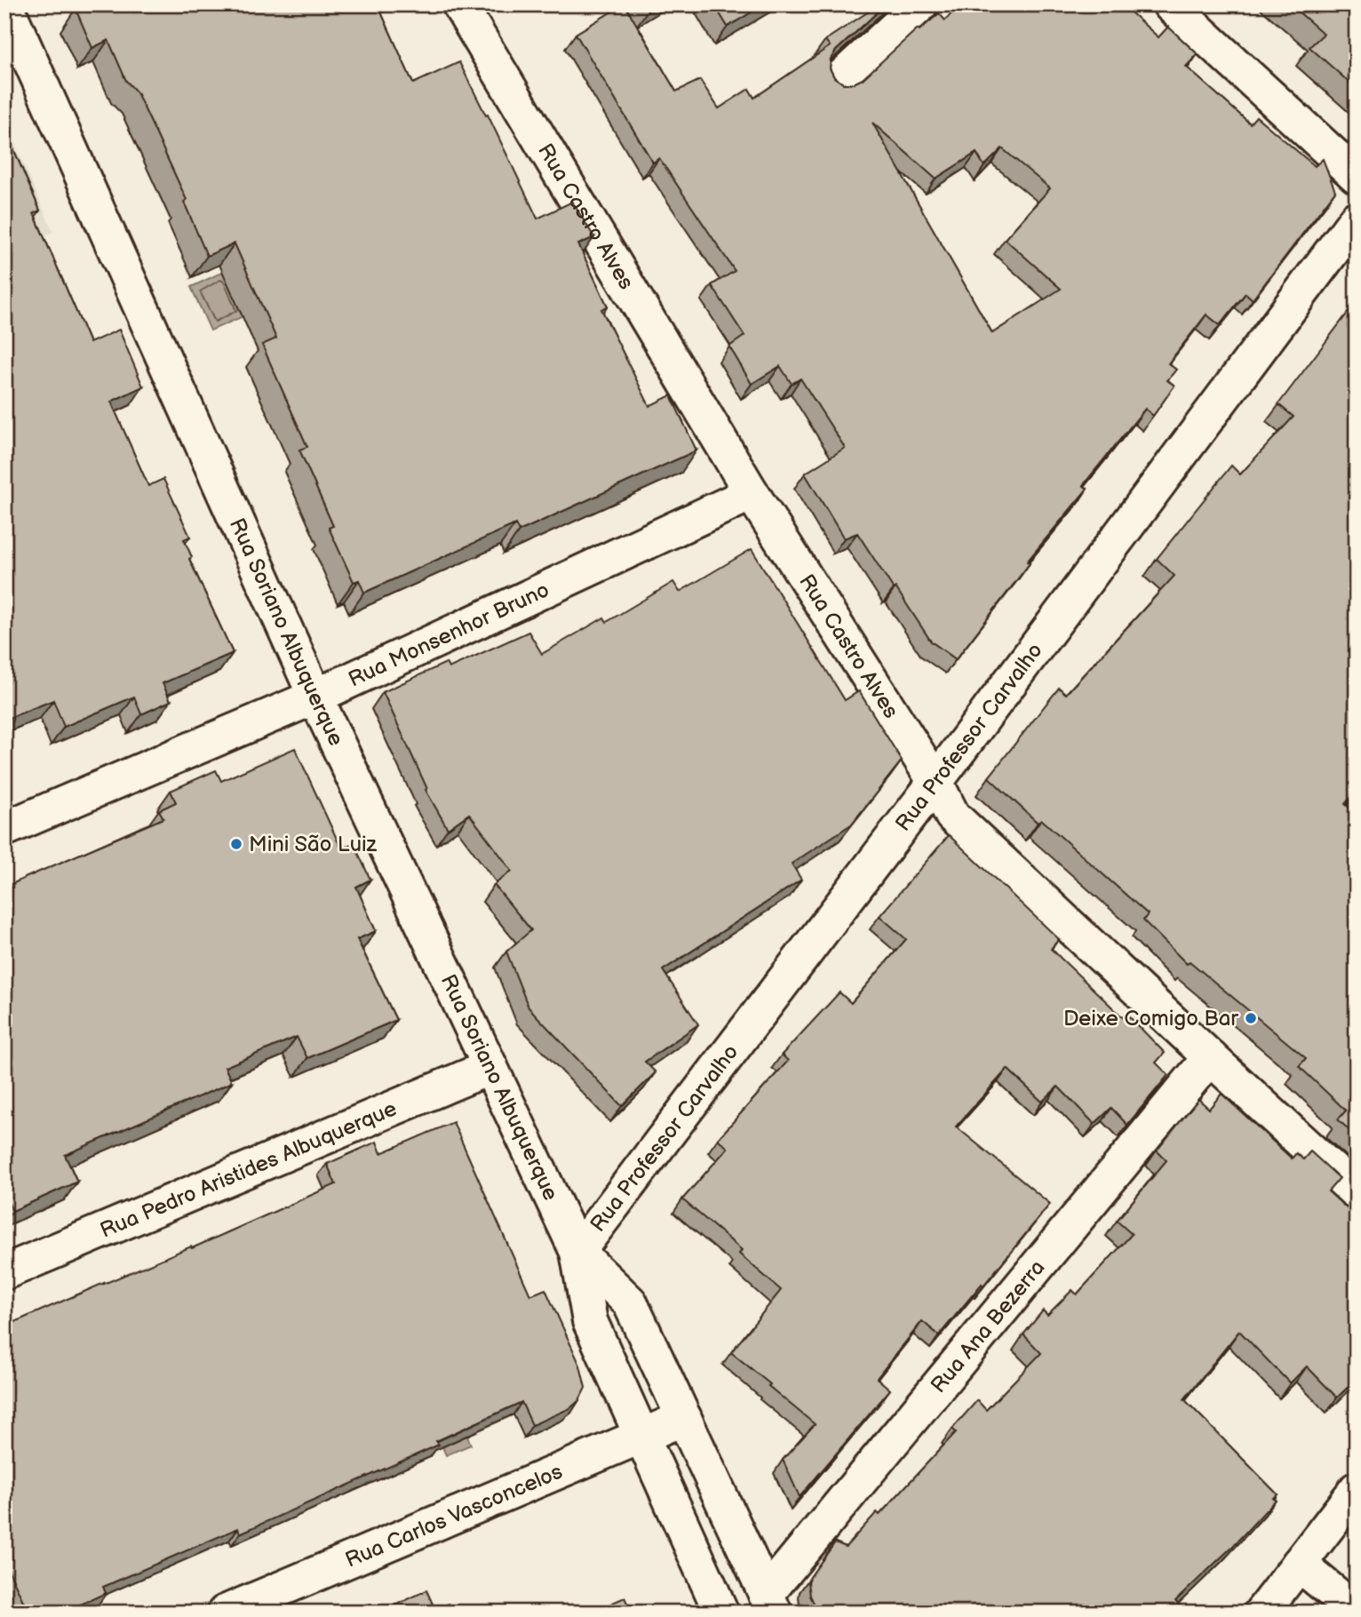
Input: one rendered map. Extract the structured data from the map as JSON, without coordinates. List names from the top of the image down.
{
  "streets": {
    "street": [
      "Rua Castro Alves",
      "Rua Soriano Albuquerque",
      "Rua Monsenhor Bruno",
      "Rua Professor Carvalho",
      "Rua Pedro Aristides Albuquerque",
      "Rua Ana Bezerra",
      "Rua Carlos Vasconcelos"
    ]
  },
  "crossings": [
    ["Rua Castro Alves", "Rua Monsenhor Bruno"],
    ["Rua Castro Alves", "Rua Professor Carvalho"],
    ["Rua Castro Alves", "Rua Ana Bezerra"],
    ["Rua Soriano Albuquerque", "Rua Monsenhor Bruno"],
    ["Rua Soriano Albuquerque", "Rua Professor Carvalho"],
    ["Rua Soriano Albuquerque", "Rua Pedro Aristides Albuquerque"],
    ["Rua Soriano Albuquerque", "Rua Ana Bezerra"],
    ["Rua Soriano Albuquerque", "Rua Carlos Vasconcelos"]
  ],
  "places": ["Mini São Luiz", "Deixe Comigo Bar"]
}
